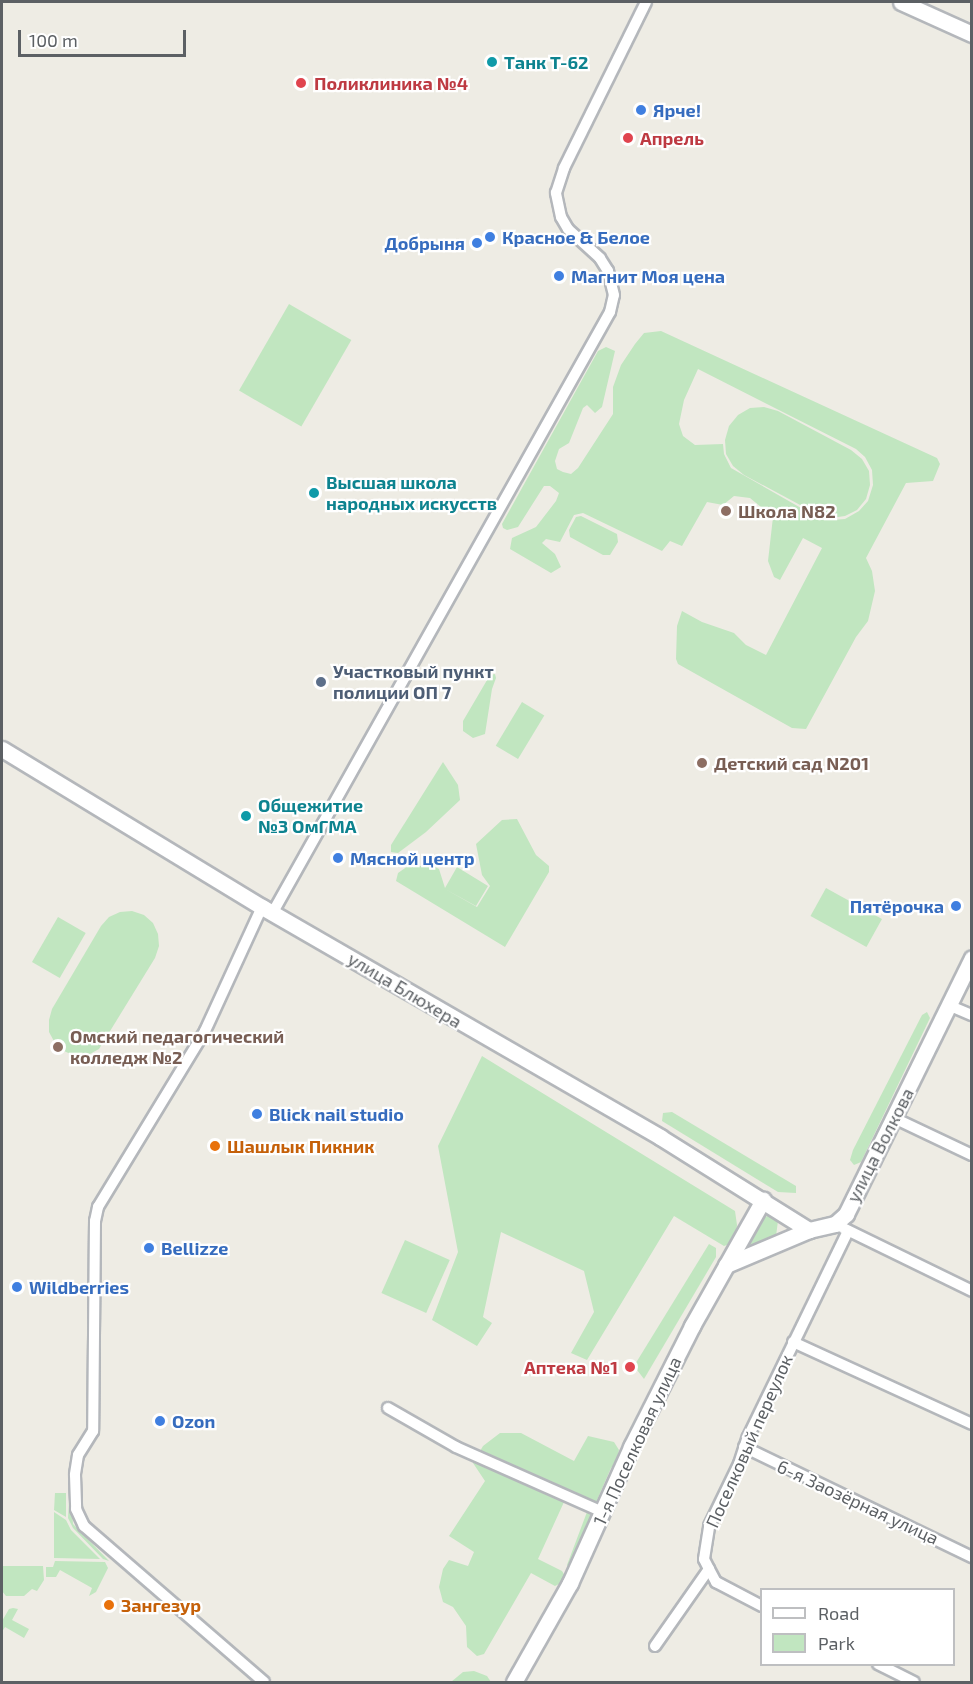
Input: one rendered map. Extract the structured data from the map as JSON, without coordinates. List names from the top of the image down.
{
  "streets": {
    "street": [
      "улица Блюхера",
      "улица Волкова",
      "1-я Поселковая улица",
      "Поселковый переулок",
      "6-я Заозёрная улица"
    ]
  },
  "crossings": [
    ["улица Блюхера", "1-я Поселковая улица"],
    ["улица Волкова", "Поселковый переулок"],
    ["Поселковый переулок", "6-я Заозёрная улица"]
  ],
  "places": [
    "Танк Т-62",
    "Поликлиника №4",
    "Ярче!",
    "Апрель",
    "Красное & Белое",
    "Добрыня",
    "Магнит Моя цена",
    "Высшая школа народных искусств",
    "Школа N82",
    "Участковый пункт полиции ОП 7",
    "Детский сад N201",
    "Общежитие №3 ОмГМА",
    "Мясной центр",
    "Пятёрочка",
    "Омский педагогический колледж №2",
    "Blick nail studio",
    "Шашлык Пикник",
    "Bellizze",
    "Wildberries",
    "Аптека №1",
    "Ozon",
    "Зангезур"
  ],
  "legend": ["Road", "Park"],
  "scale_bar": "100 m"
}
